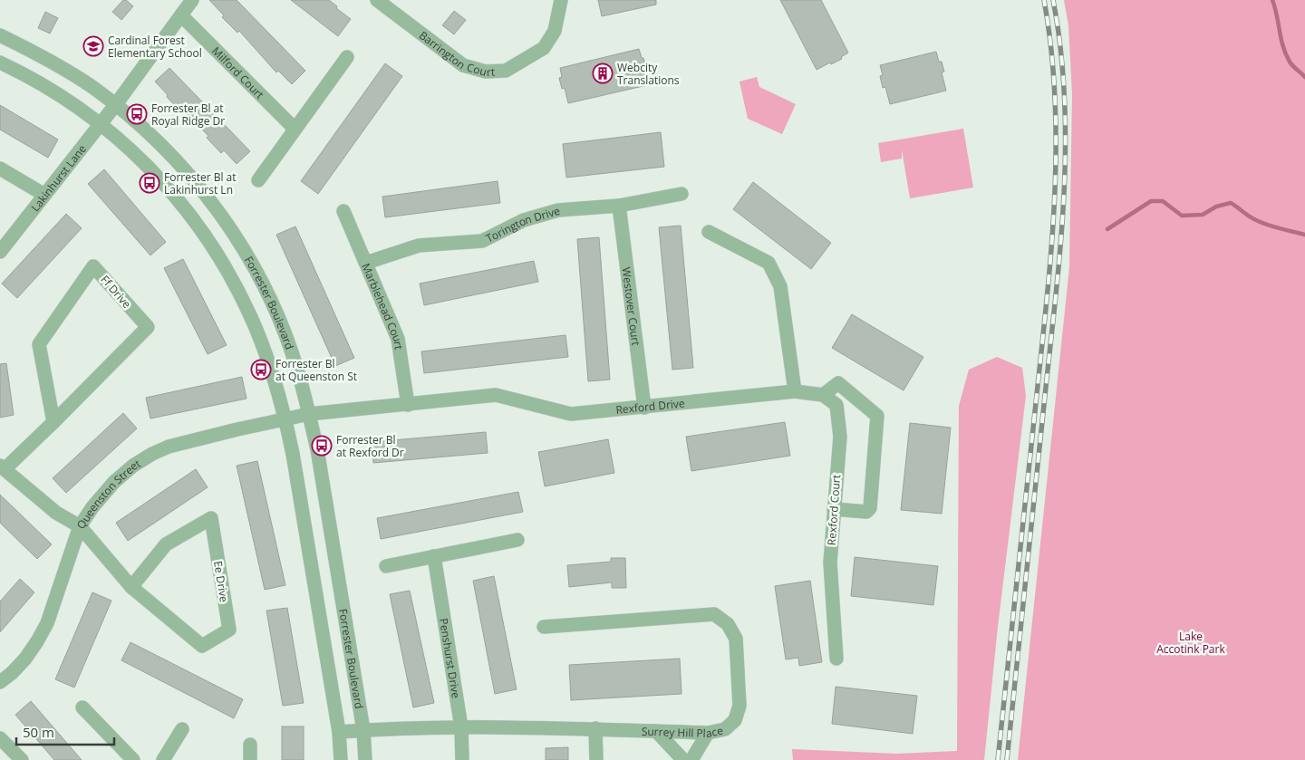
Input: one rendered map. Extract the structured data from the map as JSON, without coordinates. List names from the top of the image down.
{
  "streets": {
    "street": [
      "Barrington Court",
      "Milford Court",
      "Lakinhurst Lane",
      "Torington Drive",
      "Ff Drive",
      "Forrester Boulevard",
      "Marblehead Court",
      "Westover Court",
      "Rexford Drive",
      "Queenston Street",
      "Rexford Court",
      "Ee Drive",
      "Penshurst Drive",
      "Surrey Hill Place"
    ]
  },
  "crossings": [
    ["Milford Court", "Lakinhurst Lane"],
    ["Lakinhurst Lane", "Forrester Boulevard"],
    ["Torington Drive", "Marblehead Court"],
    ["Torington Drive", "Westover Court"],
    ["Forrester Boulevard", "Rexford Drive"],
    ["Forrester Boulevard", "Queenston Street"],
    ["Forrester Boulevard", "Surrey Hill Place"],
    ["Marblehead Court", "Rexford Drive"],
    ["Westover Court", "Rexford Drive"],
    ["Rexford Drive", "Queenston Street"],
    ["Queenston Street", "Ee Drive"],
    ["Penshurst Drive", "Surrey Hill Place"]
  ],
  "parks": ["Lake Accotink Park"],
  "places": {
    "school or university": ["Cardinal Forest Elementary School"],
    "building": ["Webcity Translations"],
    "bus stop": [
      "Forrester Bl at Royal Ridge Dr",
      "Forrester Bl at Lakinhurst Ln",
      "Forrester Bl at Queenston St",
      "Forrester Bl at Rexford Dr"
    ]
  },
  "scale_bar": "50 m"
}
